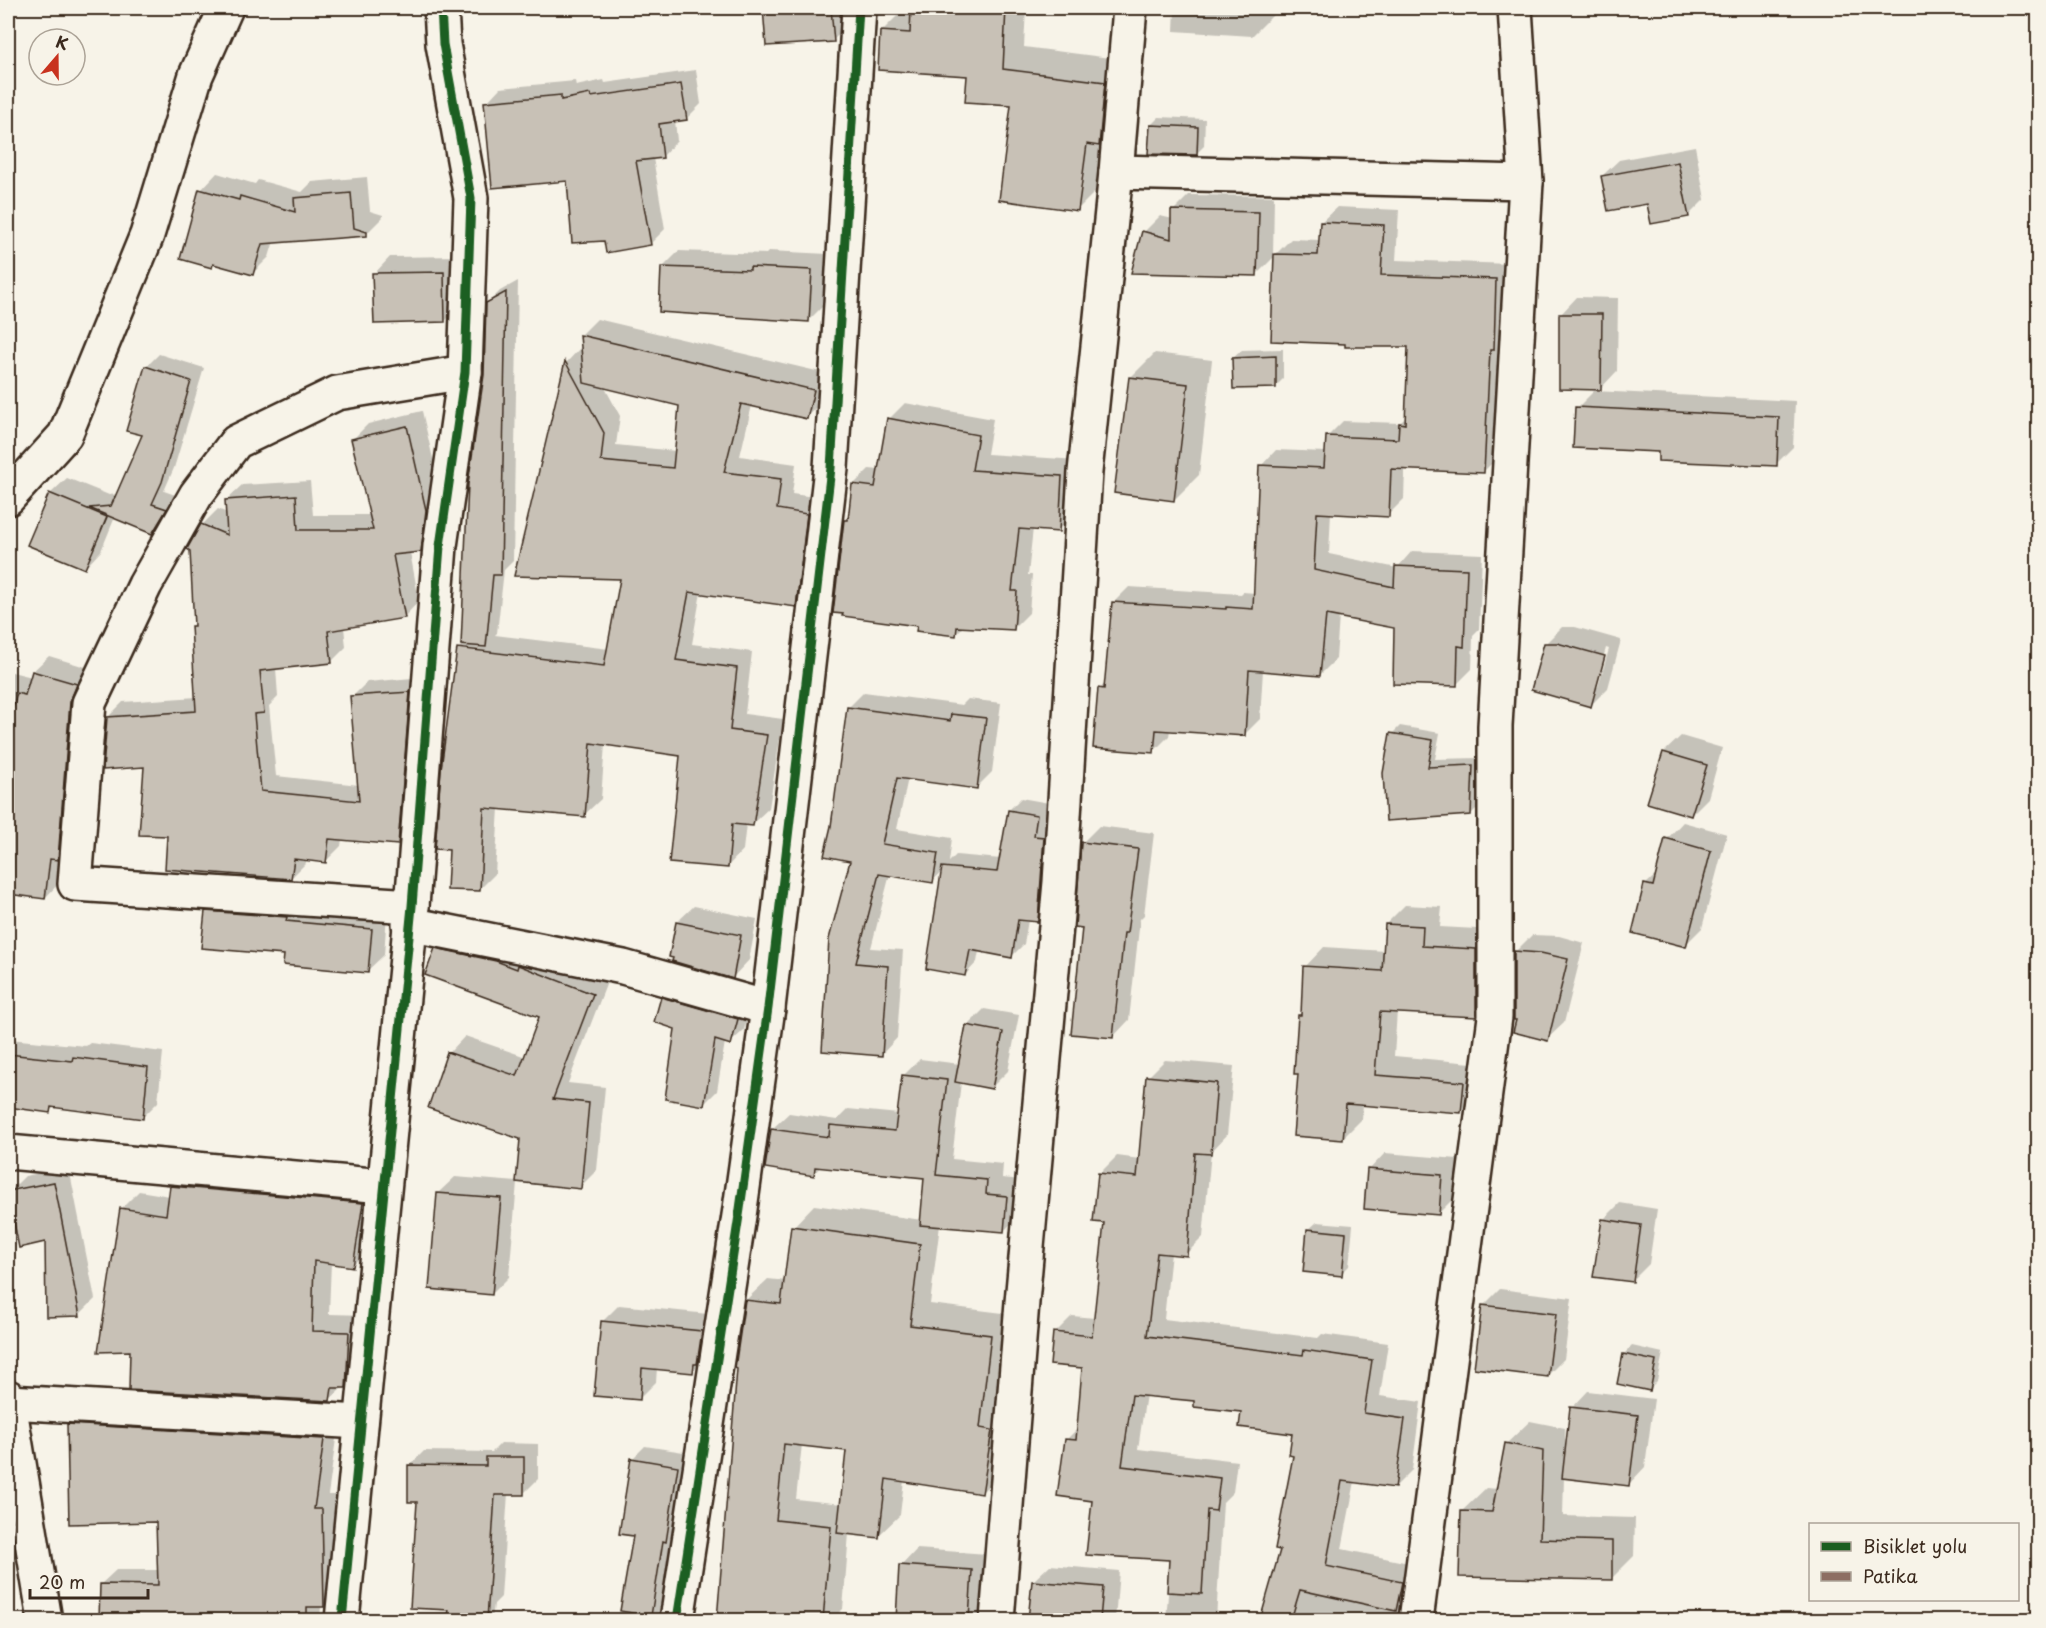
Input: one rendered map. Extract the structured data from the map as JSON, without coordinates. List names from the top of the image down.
{
  "legend": ["Bisiklet yolu", "Patika"],
  "scale_bar": "20 m",
  "north": "top"
}
